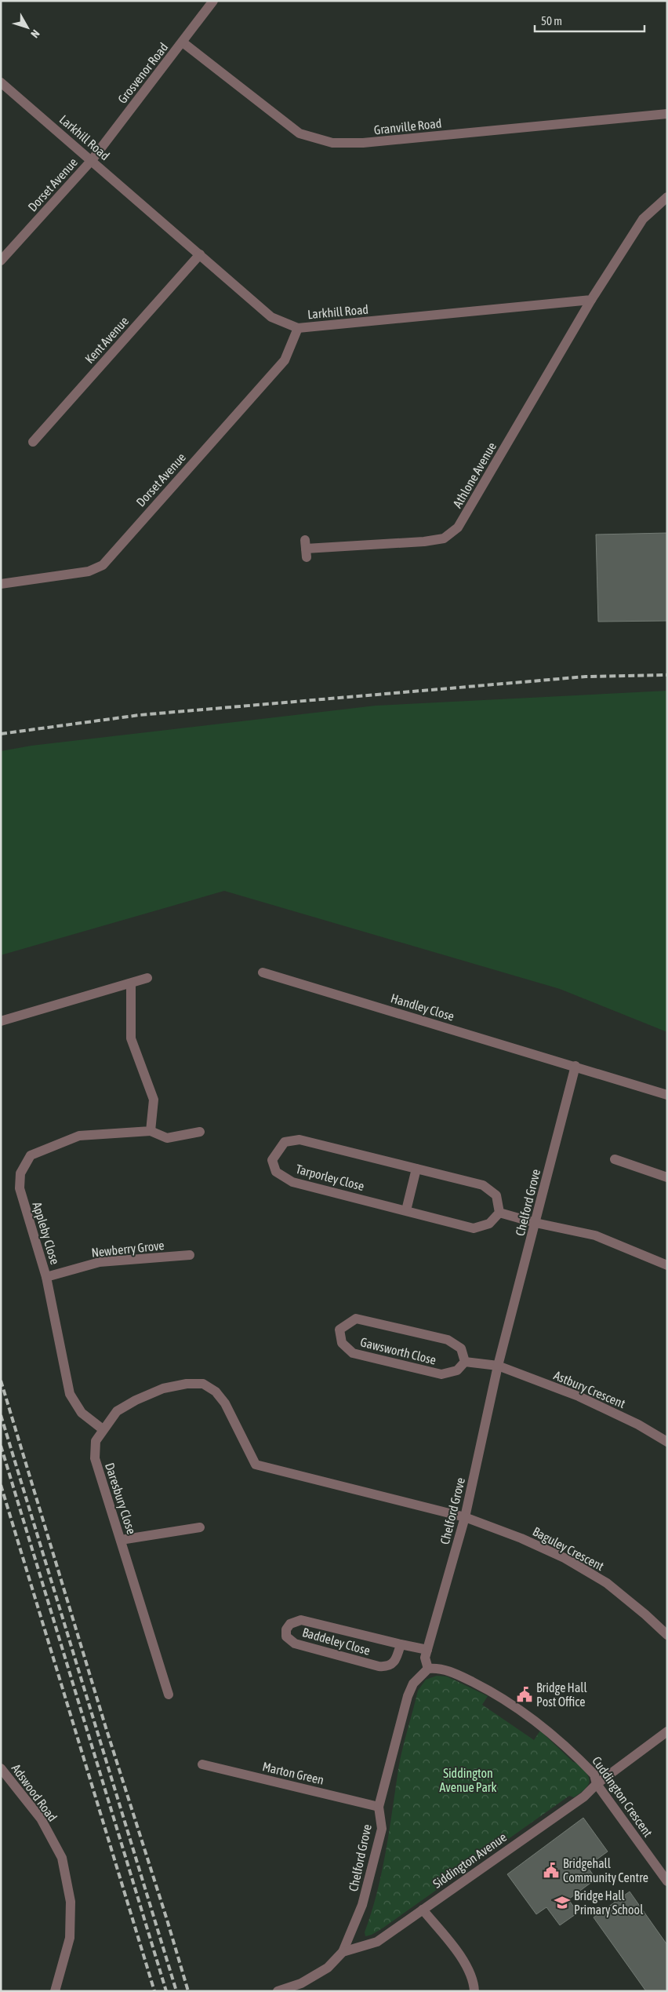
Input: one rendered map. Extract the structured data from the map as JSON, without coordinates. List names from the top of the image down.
{
  "streets": {
    "street": [
      "Grosvenor Road",
      "Granville Road",
      "Larkhill Road",
      "Dorset Avenue",
      "Kent Avenue",
      "Athlone Avenue",
      "Handley Close",
      "Tarporley Close",
      "Chelford Grove",
      "Appleby Close",
      "Newberry Grove",
      "Gawsworth Close",
      "Astbury Crescent",
      "Daresbury Close",
      "Baguley Crescent",
      "Baddeley Close",
      "Marton Green",
      "Adswood Road",
      "Cuddington Crescent",
      "Siddington Avenue"
    ]
  },
  "crossings": [
    ["Grosvenor Road", "Granville Road"],
    ["Grosvenor Road", "Larkhill Road"],
    ["Grosvenor Road", "Dorset Avenue"],
    ["Larkhill Road", "Dorset Avenue"],
    ["Larkhill Road", "Kent Avenue"],
    ["Larkhill Road", "Athlone Avenue"],
    ["Handley Close", "Chelford Grove"],
    ["Chelford Grove", "Astbury Crescent"],
    ["Chelford Grove", "Daresbury Close"],
    ["Chelford Grove", "Baguley Crescent"],
    ["Chelford Grove", "Baddeley Close"],
    ["Chelford Grove", "Marton Green"],
    ["Chelford Grove", "Cuddington Crescent"],
    ["Chelford Grove", "Siddington Avenue"],
    ["Appleby Close", "Newberry Grove"],
    ["Appleby Close", "Daresbury Close"],
    ["Daresbury Close", "Baguley Crescent"],
    ["Cuddington Crescent", "Siddington Avenue"]
  ],
  "parks": ["Siddington Avenue Park"],
  "places": {
    "public building": ["Bridge Hall Post Office", "Bridgehall Community Centre"],
    "school or university": ["Bridge Hall Primary School"]
  },
  "scale_bar": "50 m",
  "north": "bottom right"
}
